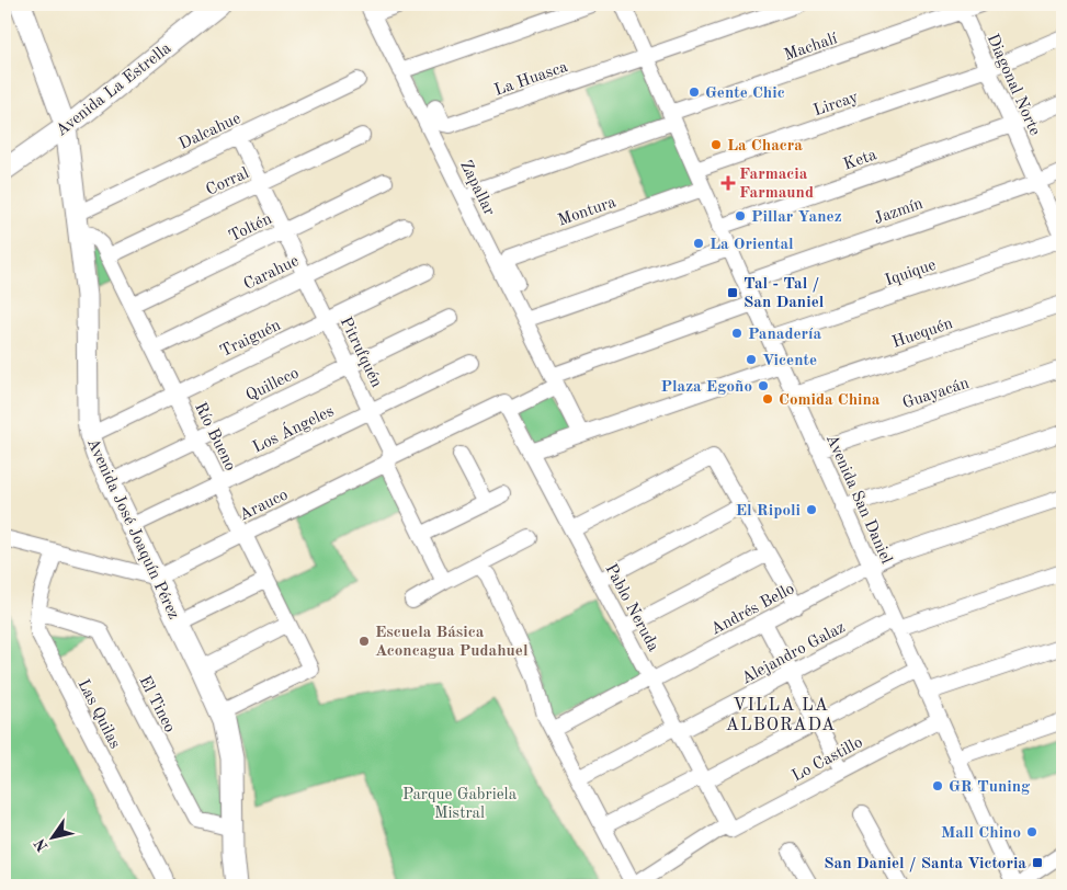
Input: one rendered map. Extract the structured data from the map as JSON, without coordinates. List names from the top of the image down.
{
  "streets": {
    "main road": ["Avenida La Estrella", "Avenida José Joaquín Pérez"],
    "street": [
      "Machalí",
      "La Huasca",
      "Diagonal Norte",
      "Lircay",
      "Dalcahue",
      "Keta",
      "Corral",
      "Zapallar",
      "Montura",
      "Jazmín",
      "Toltén",
      "Carahue",
      "Iquique",
      "Huequén",
      "Traiguén",
      "Pitrufquén",
      "Quilleco",
      "Guayacán",
      "Los Ángeles",
      "Río Bueno",
      "Avenida San Daniel",
      "Arauco",
      "Pablo Neruda",
      "Andrés Bello",
      "Alejandro Galaz",
      "El Tineo",
      "Las Quilas",
      "Lo Castillo"
    ]
  },
  "crossings": [
    ["Machalí", "Diagonal Norte"],
    ["Machalí", "Avenida San Daniel"],
    ["La Huasca", "Avenida San Daniel"],
    ["Diagonal Norte", "Lircay"],
    ["Diagonal Norte", "Keta"],
    ["Diagonal Norte", "Jazmín"],
    ["Diagonal Norte", "Iquique"],
    ["Avenida La Estrella", "Avenida José Joaquín Pérez"],
    ["Lircay", "Avenida San Daniel"],
    ["Dalcahue", "Pitrufquén"],
    ["Dalcahue", "Río Bueno"],
    ["Dalcahue", "Avenida José Joaquín Pérez"],
    ["Keta", "Avenida San Daniel"],
    ["Corral", "Pitrufquén"],
    ["Corral", "Río Bueno"],
    ["Montura", "Avenida San Daniel"],
    ["Jazmín", "Avenida San Daniel"],
    ["Toltén", "Pitrufquén"],
    ["Toltén", "Río Bueno"],
    ["Carahue", "Pitrufquén"],
    ["Carahue", "Río Bueno"],
    ["Iquique", "Avenida San Daniel"],
    ["Huequén", "Avenida San Daniel"],
    ["Traiguén", "Pitrufquén"],
    ["Traiguén", "Río Bueno"],
    ["Traiguén", "Avenida José Joaquín Pérez"],
    ["Pitrufquén", "Quilleco"],
    ["Pitrufquén", "Los Ángeles"],
    ["Pitrufquén", "Arauco"],
    ["Quilleco", "Río Bueno"],
    ["Quilleco", "Avenida José Joaquín Pérez"],
    ["Guayacán", "Avenida San Daniel"],
    ["Los Ángeles", "Río Bueno"],
    ["Los Ángeles", "Avenida José Joaquín Pérez"],
    ["Río Bueno", "Arauco"],
    ["Río Bueno", "Avenida José Joaquín Pérez"],
    ["Avenida San Daniel", "Andrés Bello"],
    ["Avenida San Daniel", "Alejandro Galaz"],
    ["Avenida San Daniel", "Lo Castillo"],
    ["Arauco", "Avenida José Joaquín Pérez"],
    ["Arauco", "Pablo Neruda"],
    ["Avenida José Joaquín Pérez", "El Tineo"],
    ["Pablo Neruda", "Andrés Bello"],
    ["Pablo Neruda", "Alejandro Galaz"],
    ["Pablo Neruda", "Lo Castillo"],
    ["El Tineo", "Las Quilas"]
  ],
  "districts": ["VILLA LA ALBORADA"],
  "parks": ["Parque Gabriela Mistral"],
  "places": {
    "other": [
      "Gente Chic",
      "La Chacra",
      "Pillar Yanez",
      "La Oriental",
      "Panadería",
      "Vicente",
      "Plaza Egoño",
      "Comida China",
      "El Ripoli",
      "Escuela Básica Aconcagua Pudahuel",
      "GR Tuning",
      "Mall Chino"
    ],
    "health": ["Farmacia Farmaund"],
    "transit": ["Tal - Tal / San Daniel", "San Daniel / Santa Victoria"]
  },
  "north": "bottom left"
}
